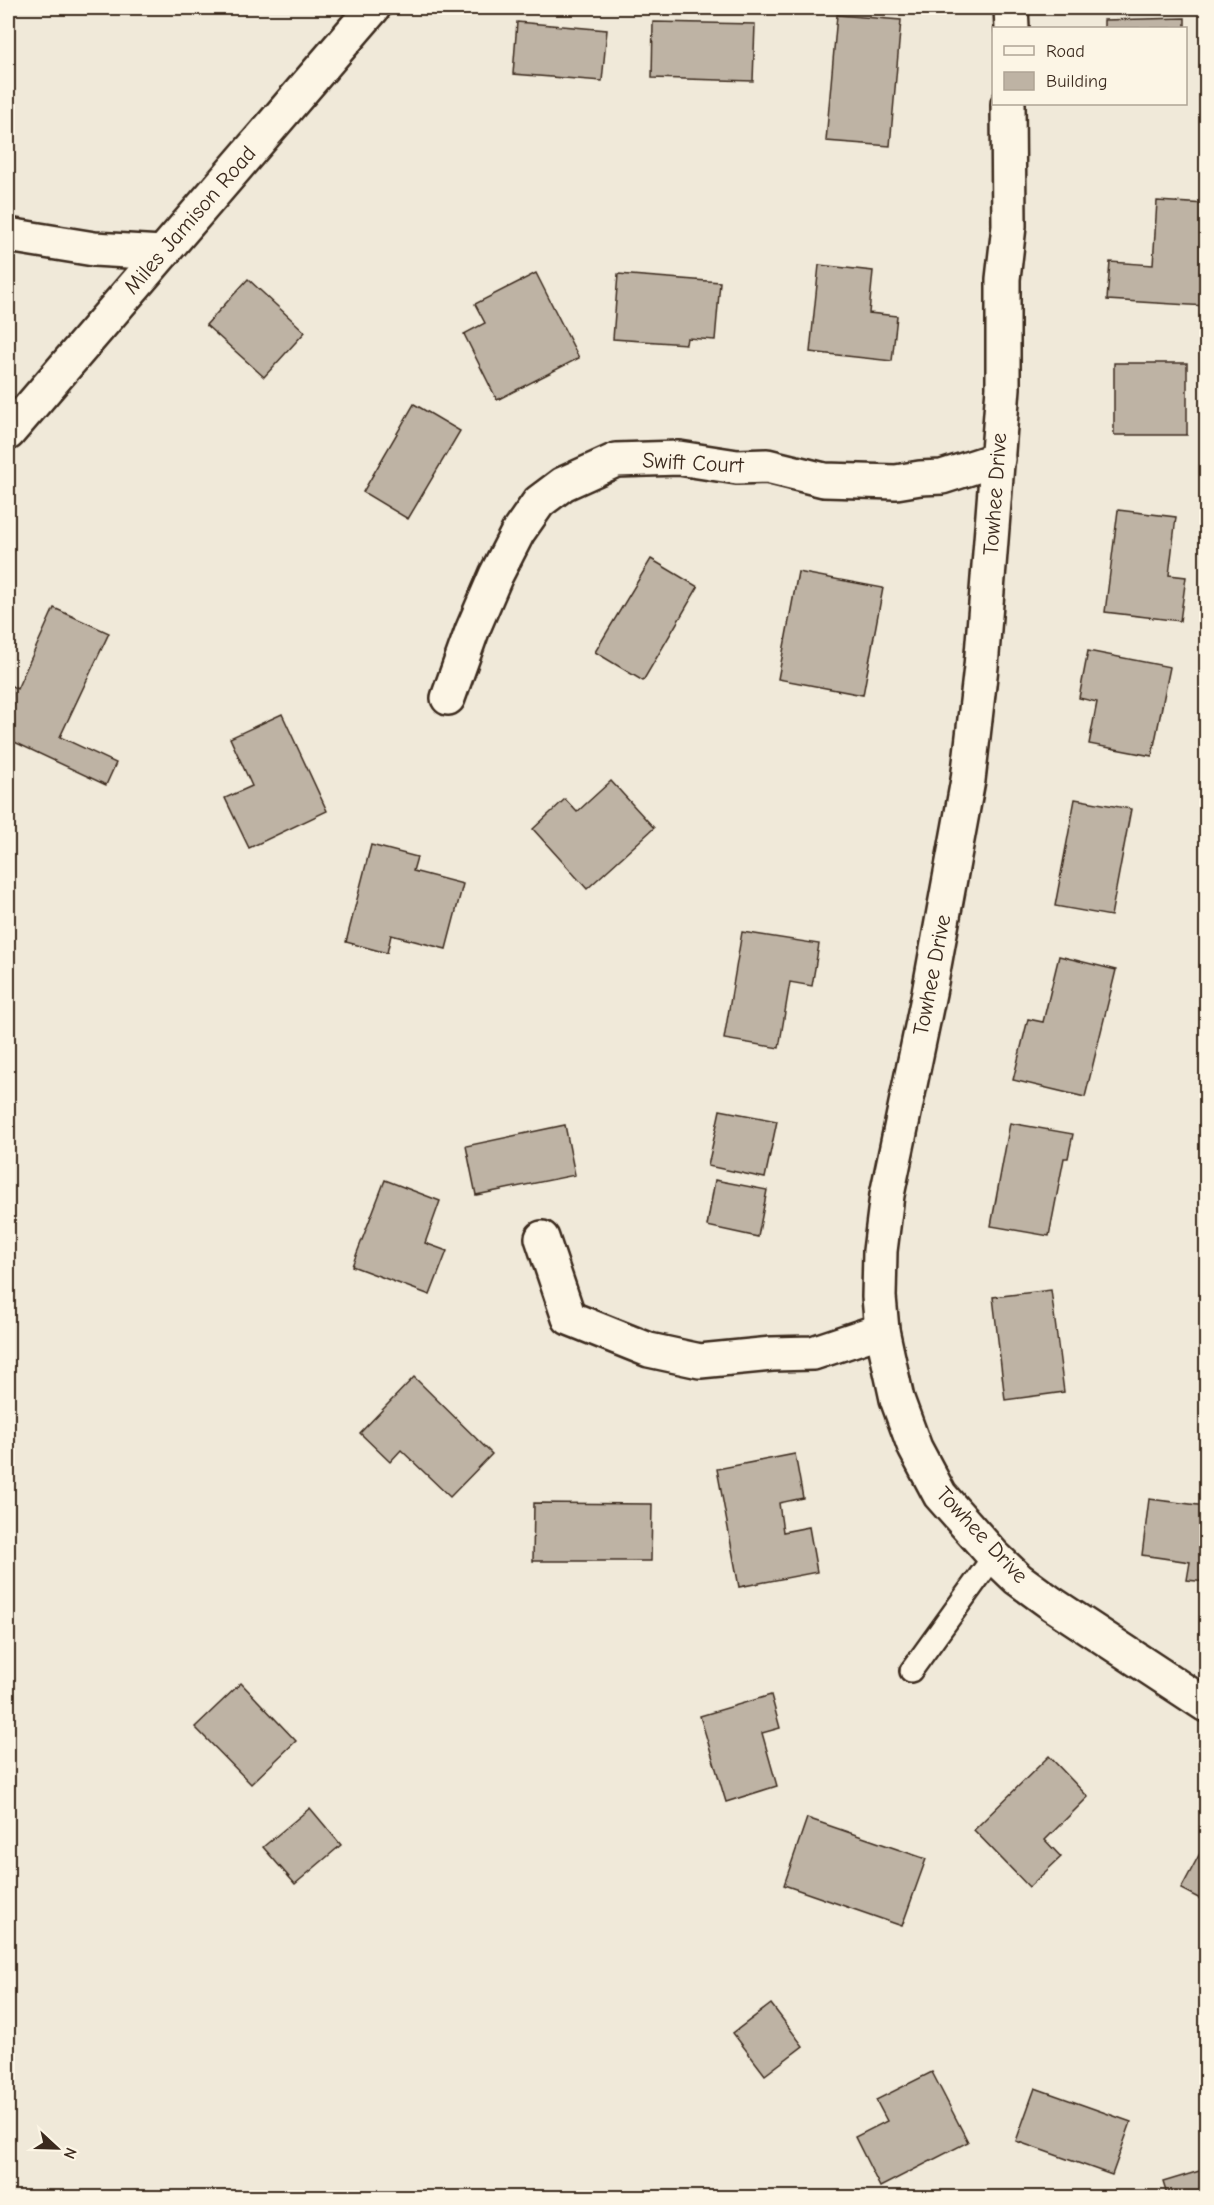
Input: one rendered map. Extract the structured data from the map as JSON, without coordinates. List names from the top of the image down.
{
  "streets": {
    "street": ["Miles Jamison Road", "Swift Court", "Towhee Drive"]
  },
  "crossings": [
    ["Swift Court", "Towhee Drive"]
  ],
  "legend": ["Road", "Building"],
  "north": "right"
}
